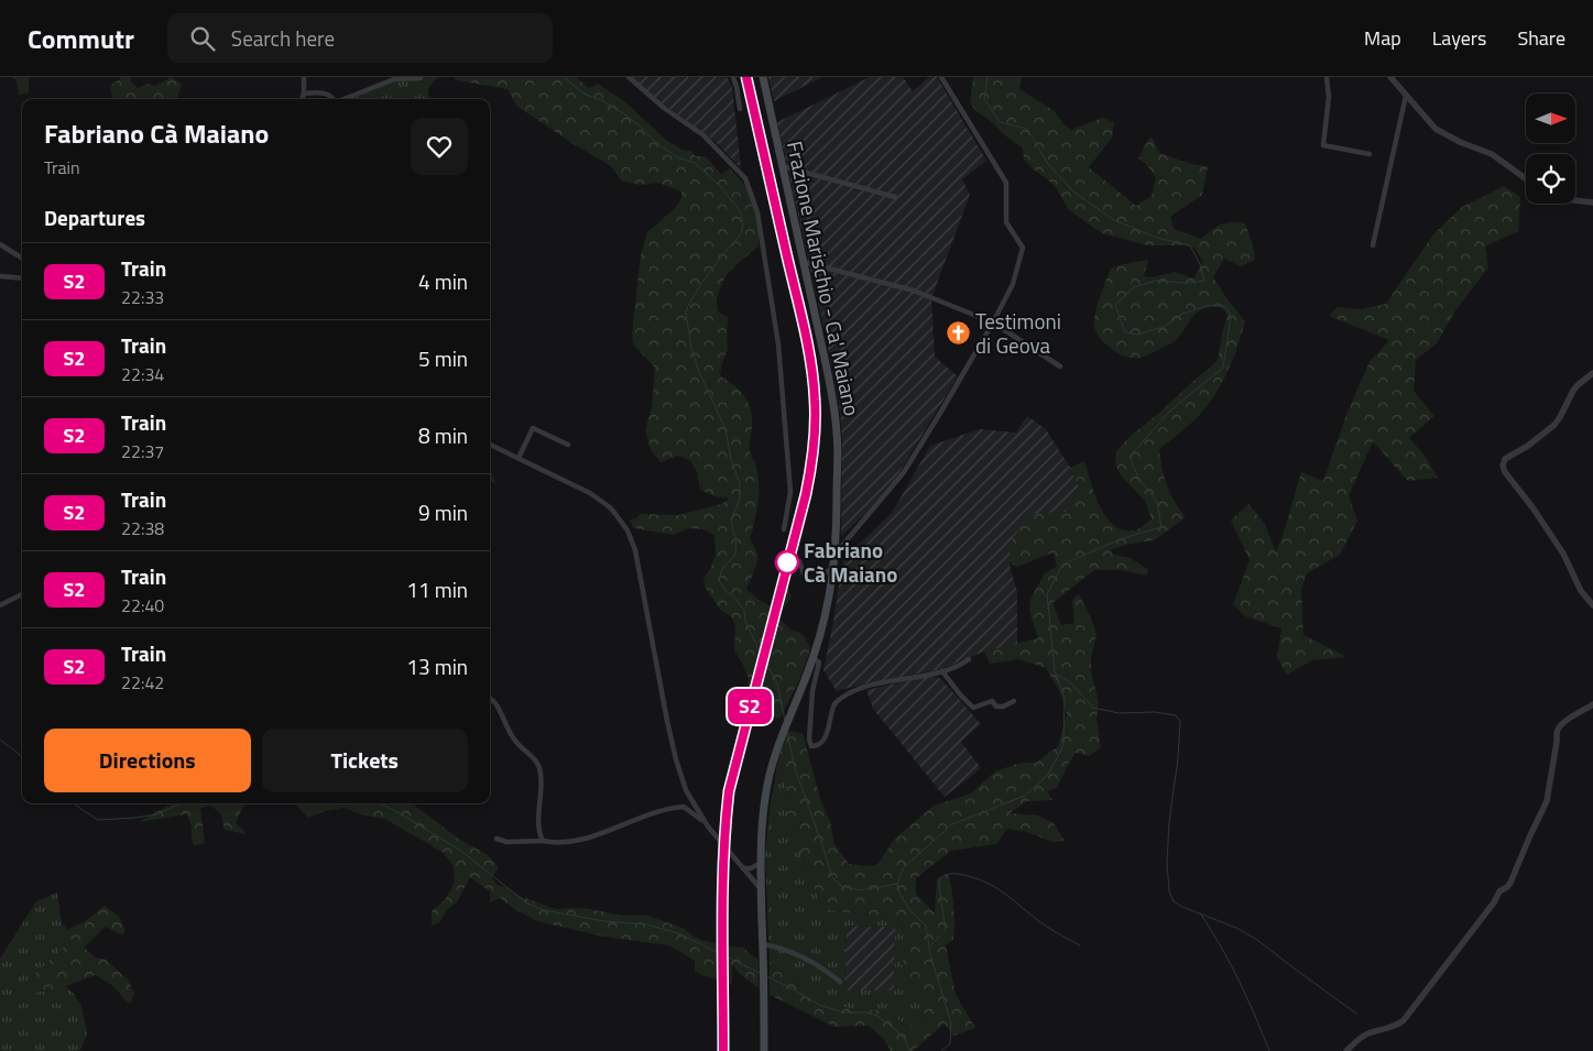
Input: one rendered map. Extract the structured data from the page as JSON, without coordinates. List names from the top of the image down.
{
  "streets": {
    "main road": ["Frazione Marischio - Ca' Maiano"]
  },
  "places": {
    "church": ["Testimoni di Geova"],
    "other": ["Fabriano Cà Maiano"]
  },
  "north": "right",
  "page": {
    "header": "Commutr",
    "search": "Search here",
    "nav": ["Map", "Layers", "Share"],
    "on_map": "S2",
    "heading": [
      ["Fabriano Cà Maiano", "Train"],
      "Departures"
    ],
    "list": [
      {
        "mark": "S2",
        "name": "Train",
        "note": "22:33",
        "value": "4 min"
      },
      {
        "mark": "S2",
        "name": "Train",
        "note": "22:34",
        "value": "5 min"
      },
      {
        "mark": "S2",
        "name": "Train",
        "note": "22:37",
        "value": "8 min"
      },
      {
        "mark": "S2",
        "name": "Train",
        "note": "22:38",
        "value": "9 min"
      },
      {
        "mark": "S2",
        "name": "Train",
        "note": "22:40",
        "value": "11 min"
      },
      {
        "mark": "S2",
        "name": "Train",
        "note": "22:42",
        "value": "13 min"
      }
    ],
    "buttons": ["Directions", "Tickets"]
  }
}
